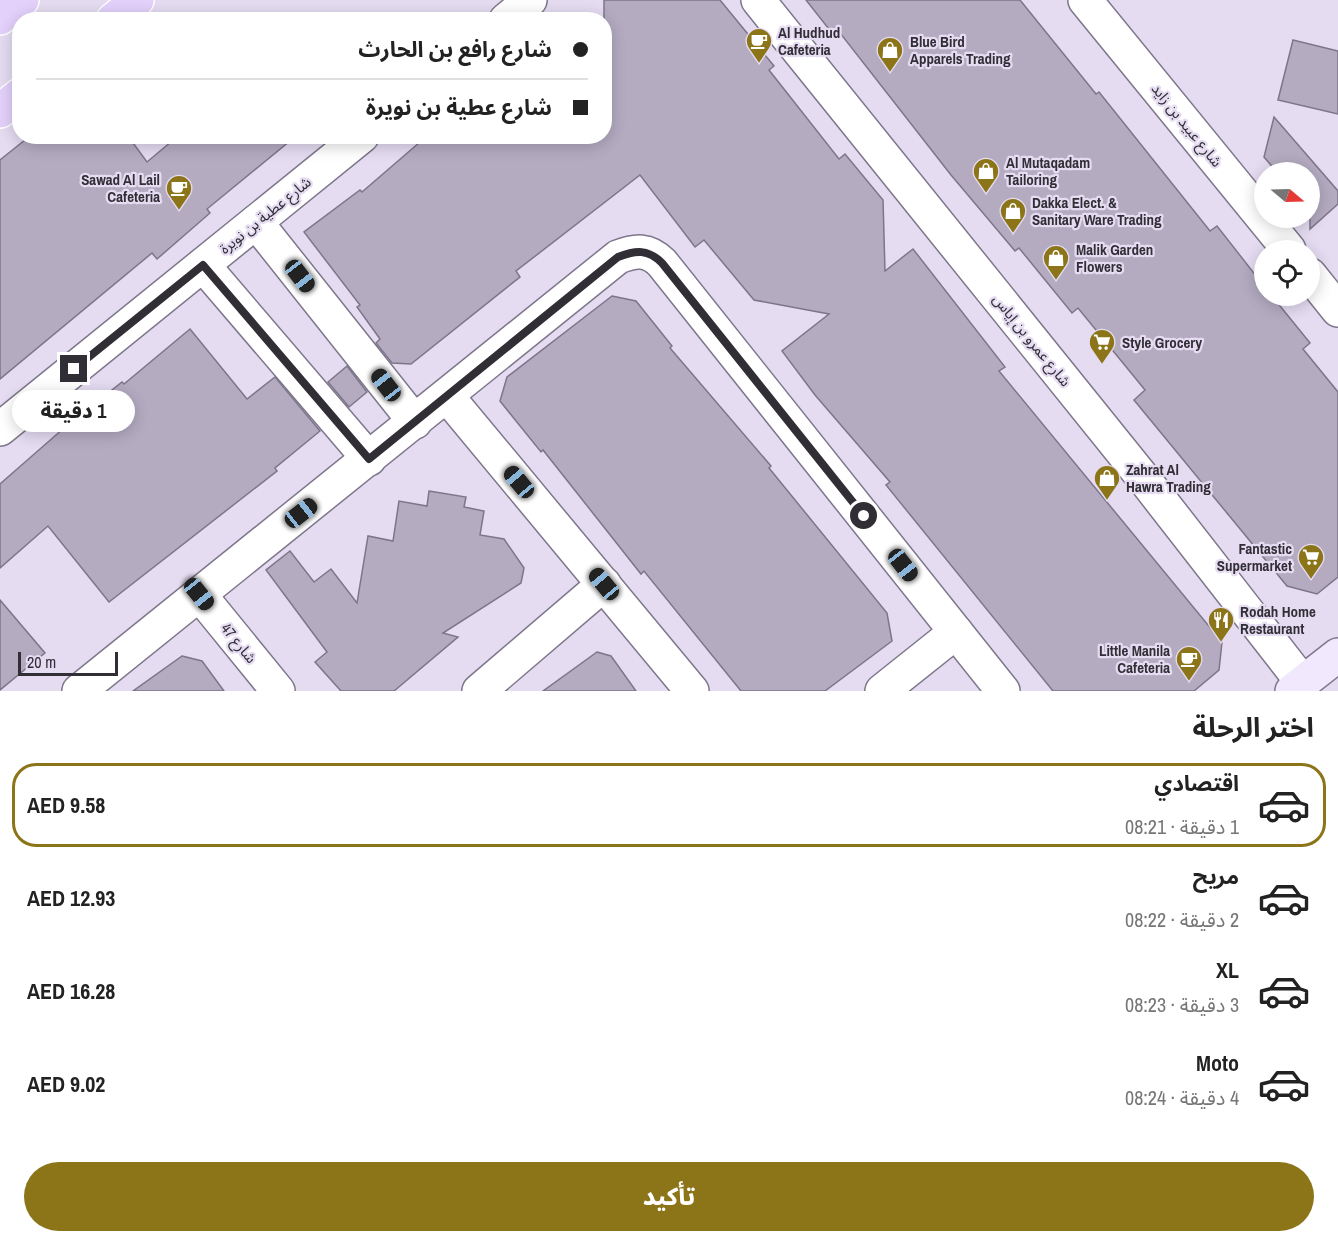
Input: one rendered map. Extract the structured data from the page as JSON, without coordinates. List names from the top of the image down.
{
  "streets": {
    "street": [
      "شارع عبيد بن زايد",
      "شارع عطية بن نويرة",
      "شارع عمرو بن إياس",
      "شارع 47"
    ]
  },
  "places": {
    "cafe": ["Al Hudhud Cafeteria", "Sawad Al Lail Cafeteria", "Little Manila Cafeteria"],
    "shop": [
      "Blue Bird Apparels Trading",
      "Al Mutaqadam Tailoring",
      "Dakka Elect. & Sanitary Ware Trading",
      "Malik Garden Flowers",
      "Zahrat Al Hawra Trading"
    ],
    "supermarket": ["Style Grocery", "Fantastic Supermarket"],
    "restaurant": ["Rodah Home Restaurant"]
  },
  "scale_bar": "20 m",
  "north": "right",
  "page": {
    "banner": ["شارع رافع بن الحارث", "شارع عطية بن نويرة"],
    "bubble": "1 دقيقة",
    "scale": "20 m",
    "heading": "اختر الرحلة",
    "list": [
      {
        "name": "اقتصادي",
        "note": "1 دقيقة · 08:21",
        "value": "AED 9.58"
      },
      {
        "name": "مريح",
        "note": "2 دقيقة · 08:22",
        "value": "AED 12.93"
      },
      {
        "name": "XL",
        "note": "3 دقيقة · 08:23",
        "value": "AED 16.28"
      },
      {
        "name": "Moto",
        "note": "4 دقيقة · 08:24",
        "value": "AED 9.02"
      }
    ],
    "buttons": "تأكيد"
  }
}
